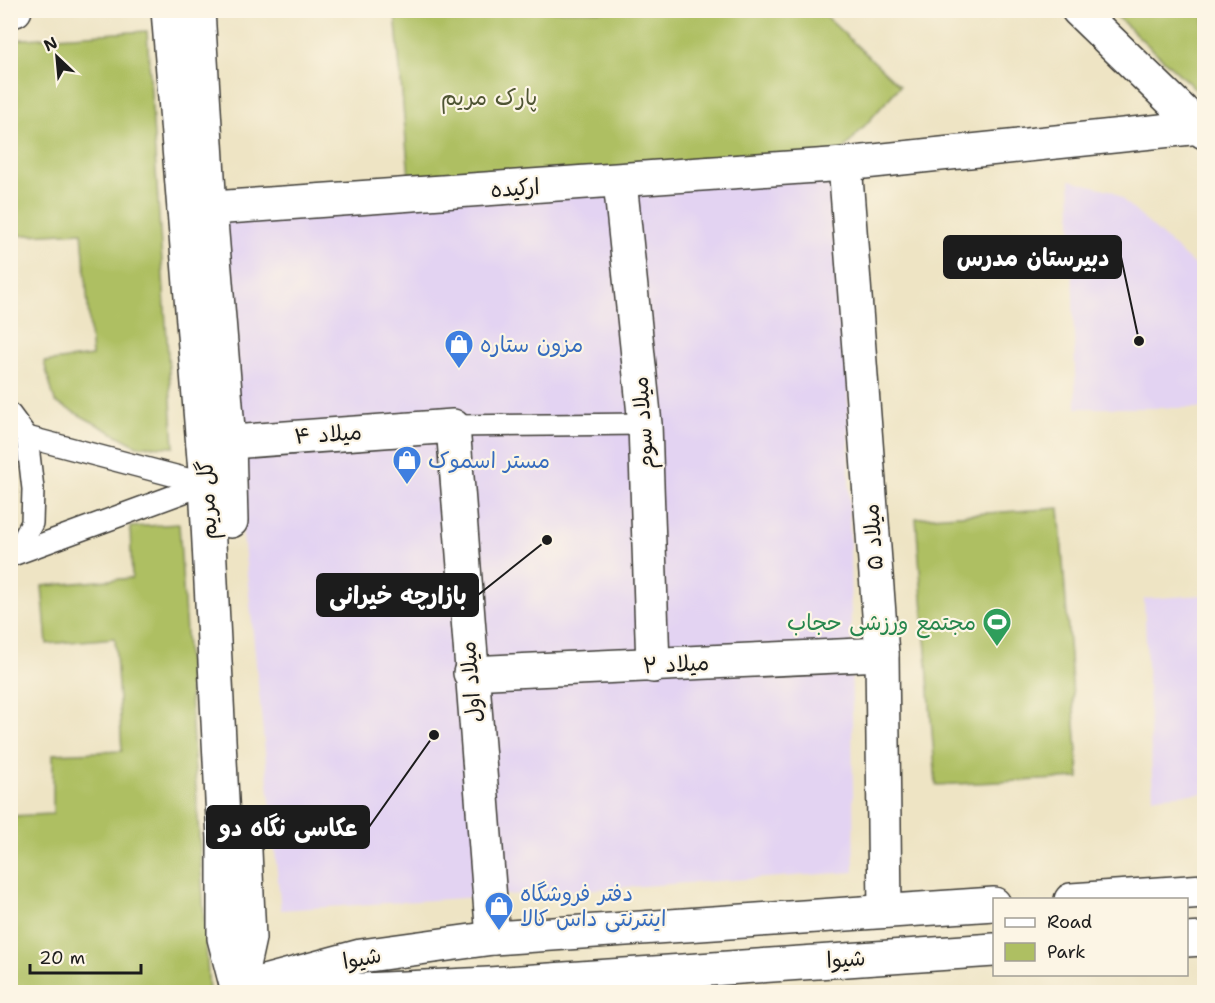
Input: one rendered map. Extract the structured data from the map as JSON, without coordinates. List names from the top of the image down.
{
  "streets": {
    "street": [
      "ارکیده",
      "میلاد سوم",
      "میلاد ۴",
      "گل مریم",
      "میلاد ۵",
      "میلاد ۲",
      "میلاد اول",
      "شیوا"
    ]
  },
  "crossings": [
    ["ارکیده", "میلاد سوم"],
    ["ارکیده", "گل مریم"],
    ["ارکیده", "میلاد ۵"],
    ["میلاد سوم", "میلاد ۲"],
    ["میلاد ۴", "گل مریم"],
    ["میلاد ۴", "میلاد اول"],
    ["گل مریم", "شیوا"],
    ["میلاد ۵", "میلاد ۲"],
    ["میلاد ۵", "شیوا"],
    ["میلاد ۲", "میلاد اول"],
    ["میلاد اول", "شیوا"]
  ],
  "parks": ["پارک مریم"],
  "places": {
    "other": ["دبیرستان مدرس", "بازارچه خیرانی", "عکاسی نگاه دو"],
    "shop": ["مزون ستاره", "مستر اسموک", "دفتر فروشگاه اینترنتی داس کالا"],
    "sports": ["مجتمع ورزشی حجاب"]
  },
  "legend": ["Road", "Park"],
  "scale_bar": "20 m",
  "north": "top left"
}
